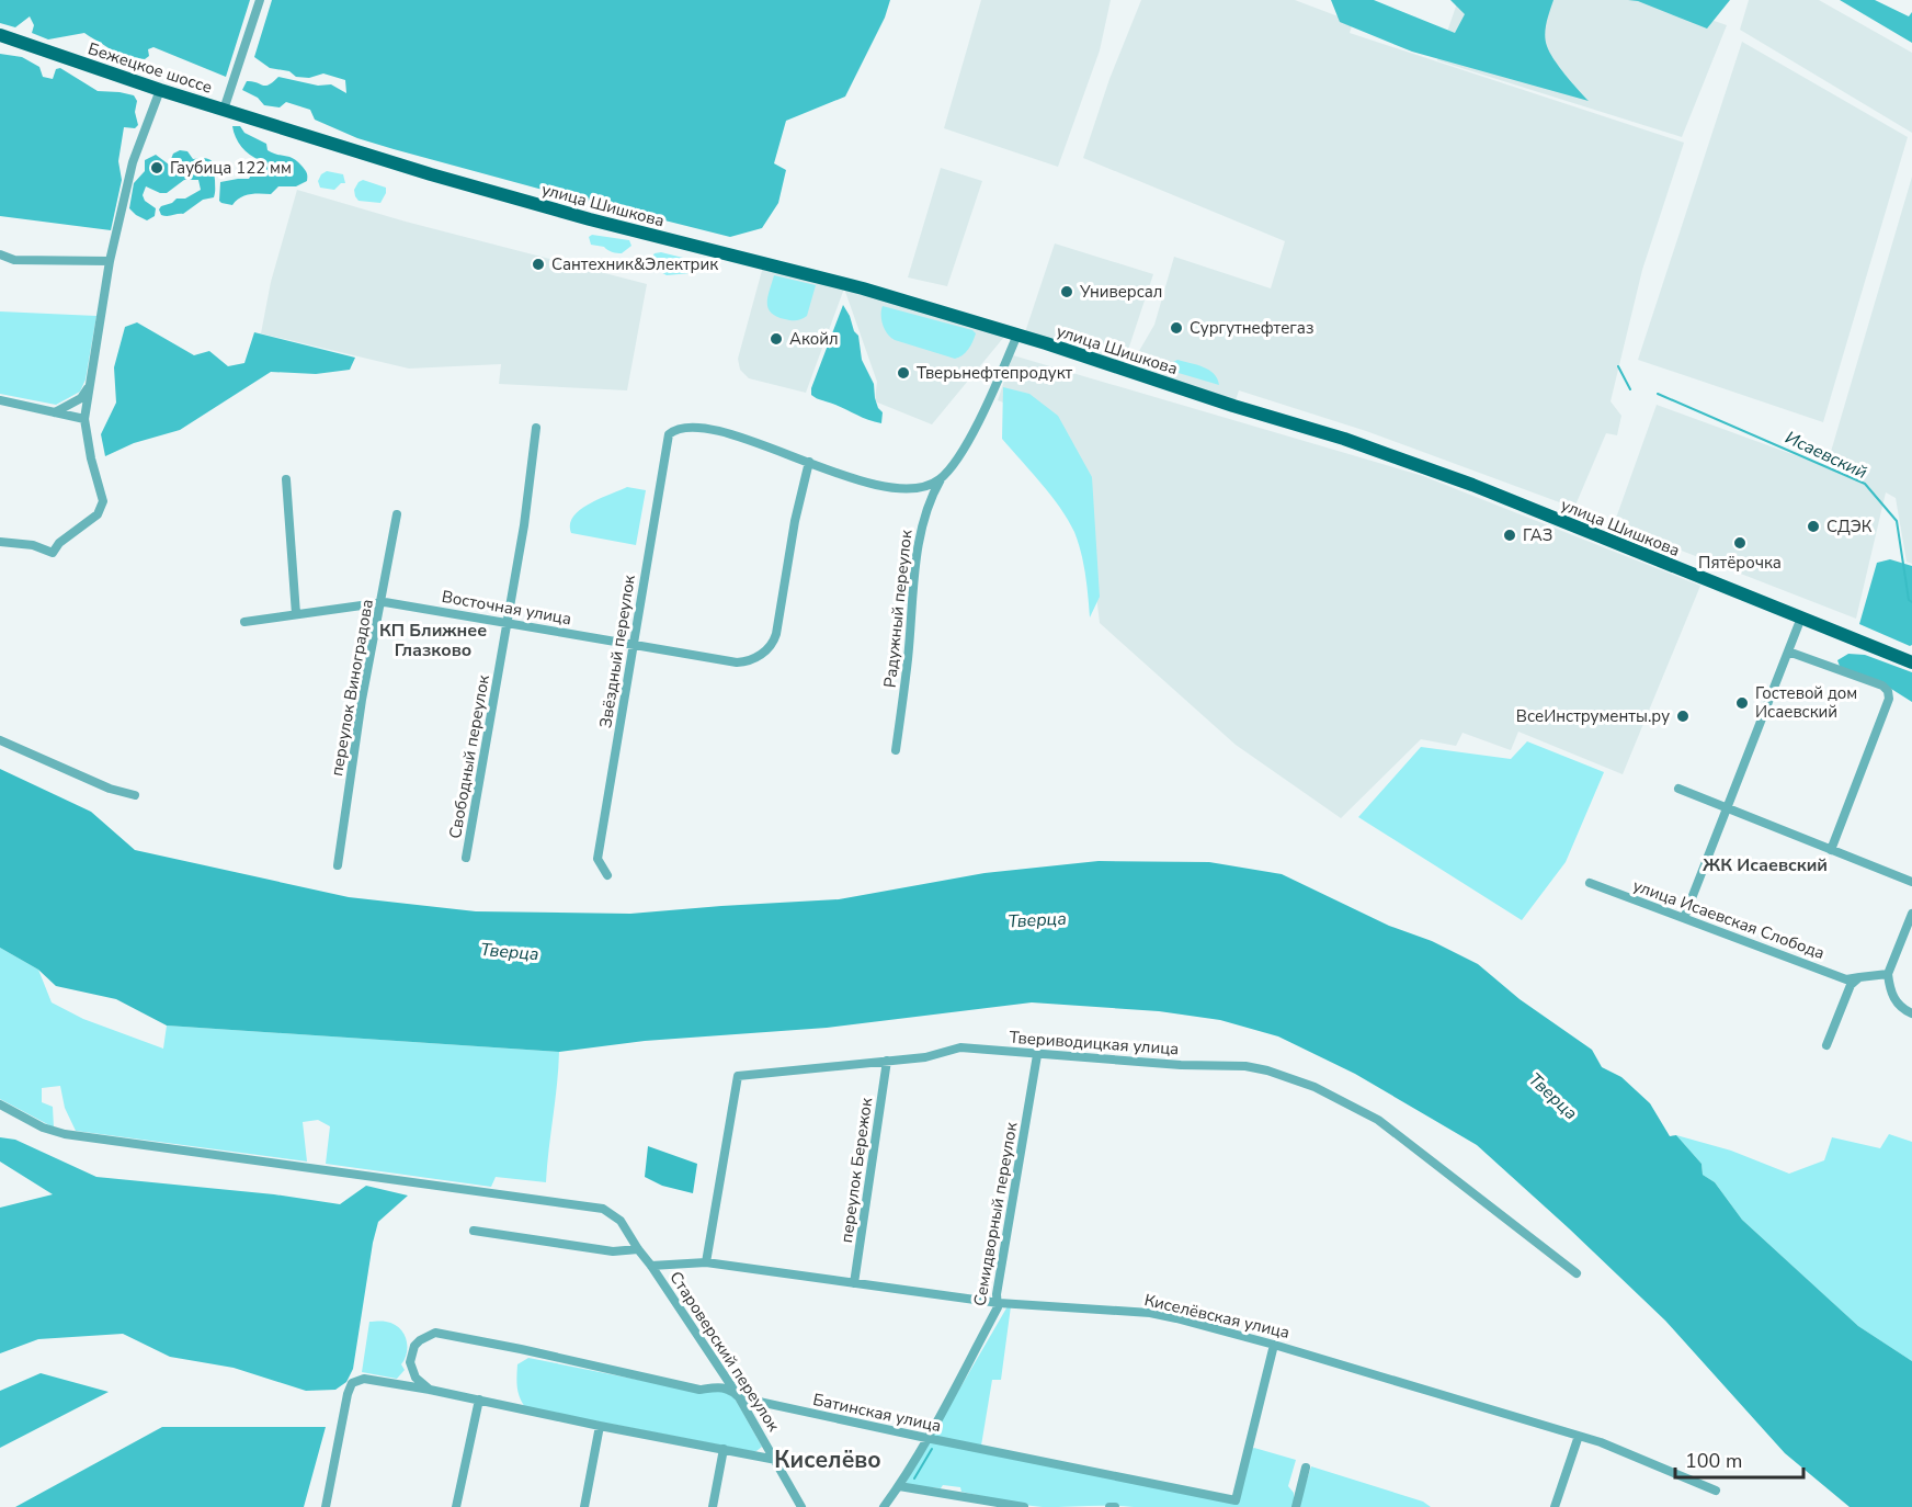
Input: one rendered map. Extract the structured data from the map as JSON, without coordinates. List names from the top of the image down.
{
  "streets": {
    "main road": ["Бежецкое шоссе", "улица Шишкова"],
    "street": [
      "Восточная улица",
      "Радужный переулок",
      "Звёздный переулок",
      "переулок Виноградова",
      "Свободный переулок",
      "улица Исаевская Слобода",
      "Твериводицкая улица",
      "переулок Бережок",
      "Семидворный переулок",
      "Киселёвская улица",
      "Староверский переулок",
      "Батинская улица"
    ]
  },
  "crossings": [
    ["Бежецкое шоссе", "улица Шишкова"],
    ["улица Шишкова", "Радужный переулок"],
    ["Восточная улица", "Звёздный переулок"],
    ["Восточная улица", "переулок Виноградова"],
    ["Восточная улица", "Свободный переулок"],
    ["Твериводицкая улица", "переулок Бережок"],
    ["Твериводицкая улица", "Семидворный переулок"],
    ["Твериводицкая улица", "Киселёвская улица"],
    ["переулок Бережок", "Киселёвская улица"],
    ["Семидворный переулок", "Киселёвская улица"],
    ["Семидворный переулок", "Батинская улица"],
    ["Киселёвская улица", "Староверский переулок"],
    ["Киселёвская улица", "Батинская улица"],
    ["Староверский переулок", "Батинская улица"]
  ],
  "districts": ["КП Ближнее Глазково", "ЖК Исаевский", "Киселёво"],
  "water": ["Исаевский", "Тверца"],
  "places": [
    "Гаубица 122 мм",
    "Сантехник&Электрик",
    "Универсал",
    "Сургутнефтегаз",
    "Акойл",
    "Тверьнефтепродукт",
    "СДЭК",
    "ГАЗ",
    "Пятёрочка",
    "Гостевой дом Исаевский",
    "ВсеИнструменты.ру"
  ],
  "scale_bar": "100 m"
}
